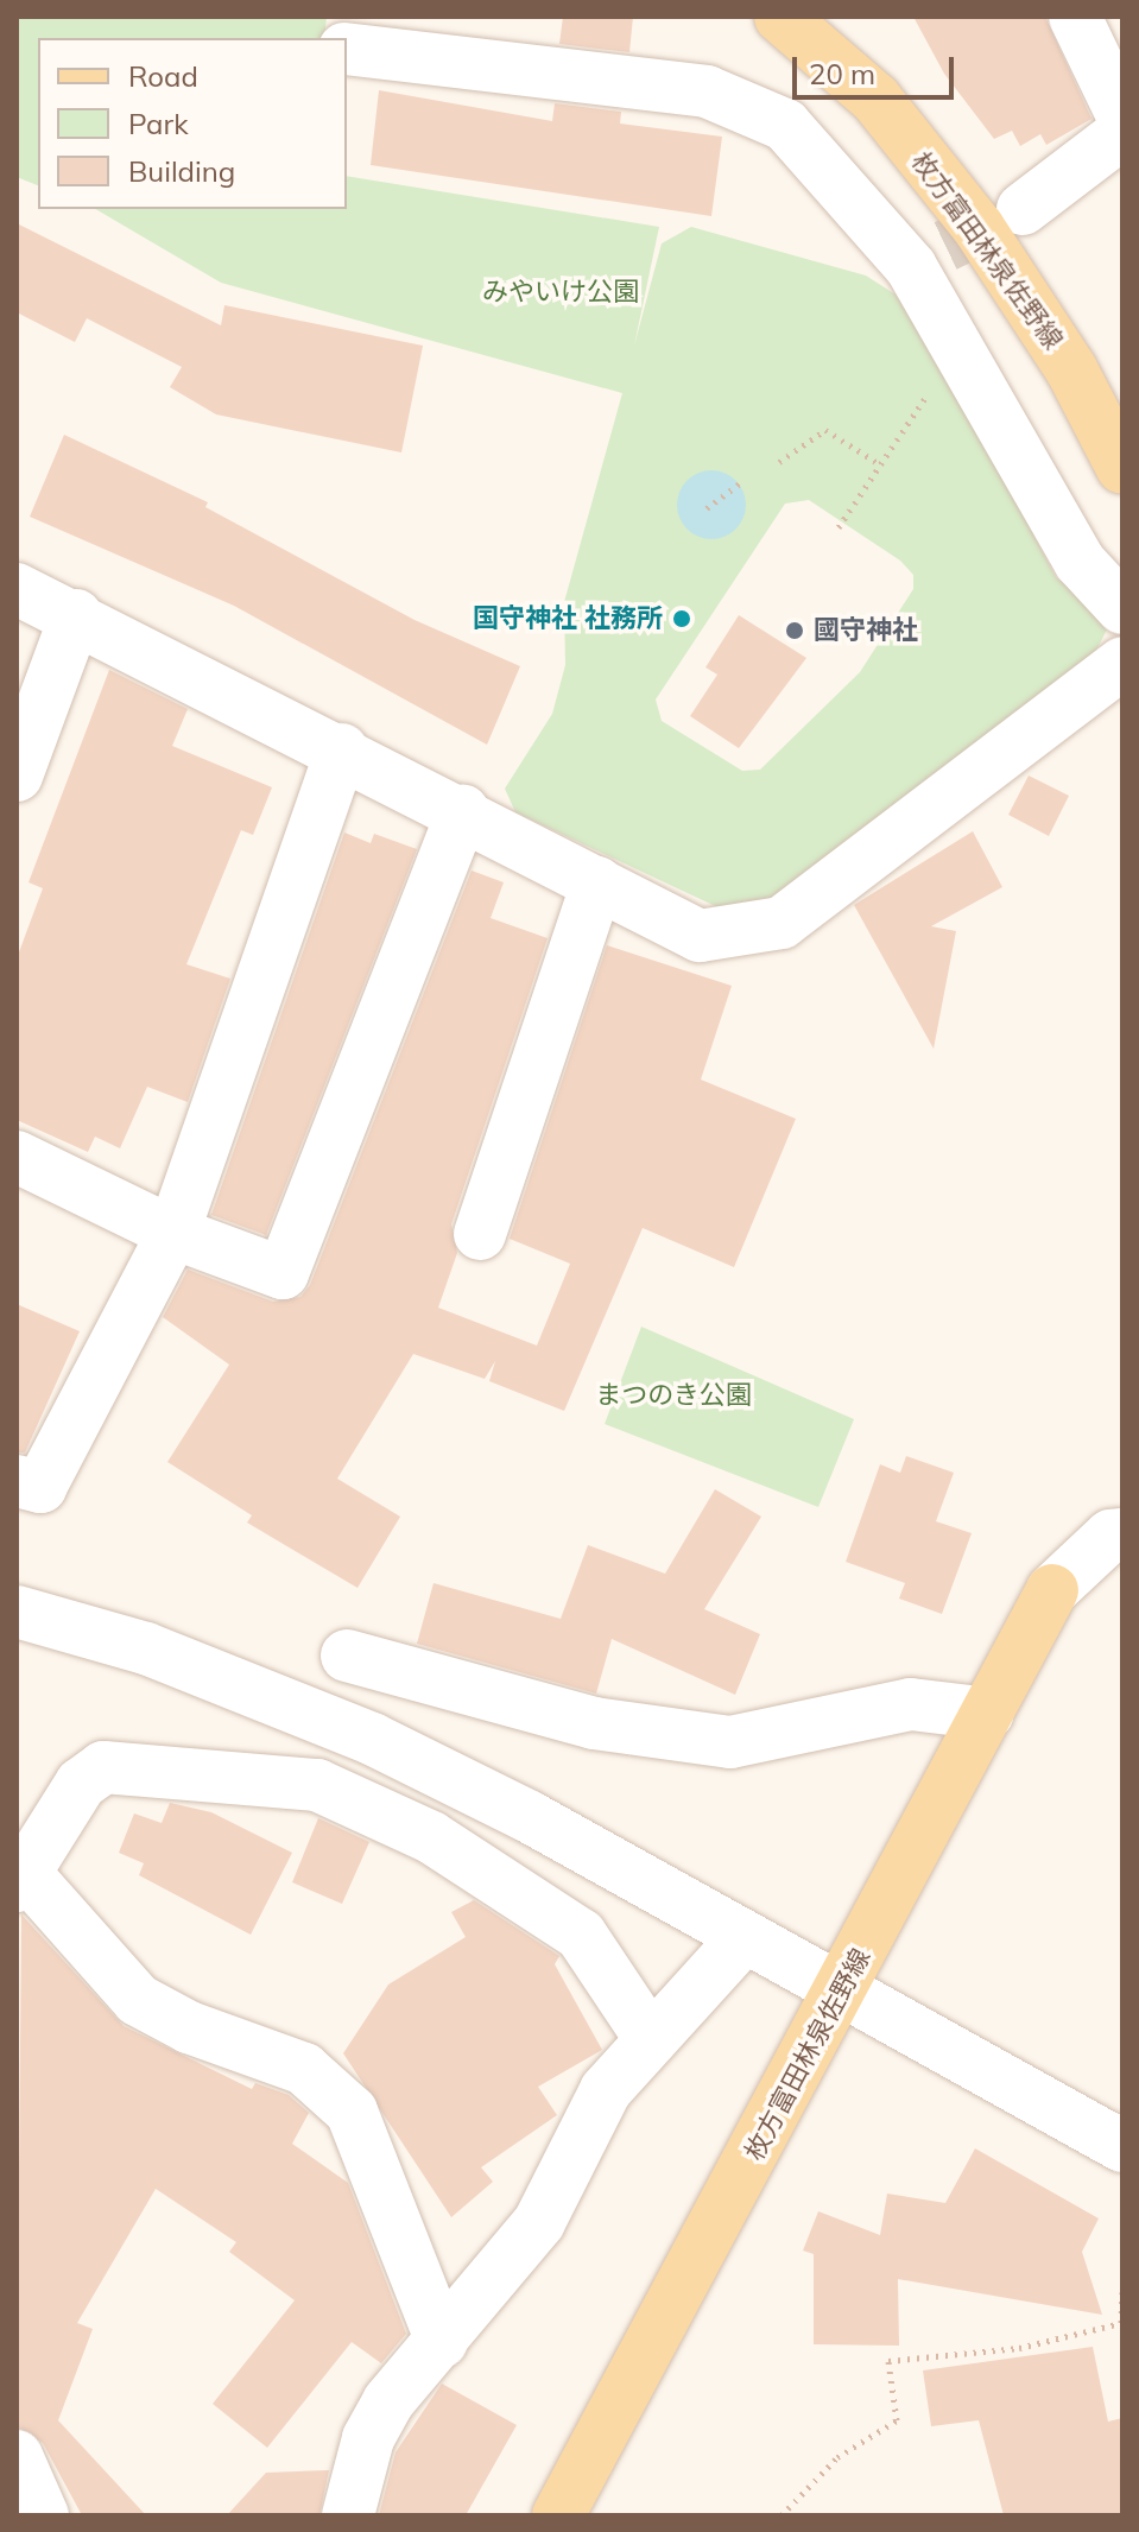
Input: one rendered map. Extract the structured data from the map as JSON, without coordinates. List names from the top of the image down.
{
  "streets": {
    "main road": ["枚方富田林泉佐野線"]
  },
  "parks": ["みやいけ公園", "まつのき公園"],
  "places": ["国守神社 社務所", "國守神社"],
  "legend": ["Road", "Park", "Building"],
  "scale_bar": "20 m"
}
